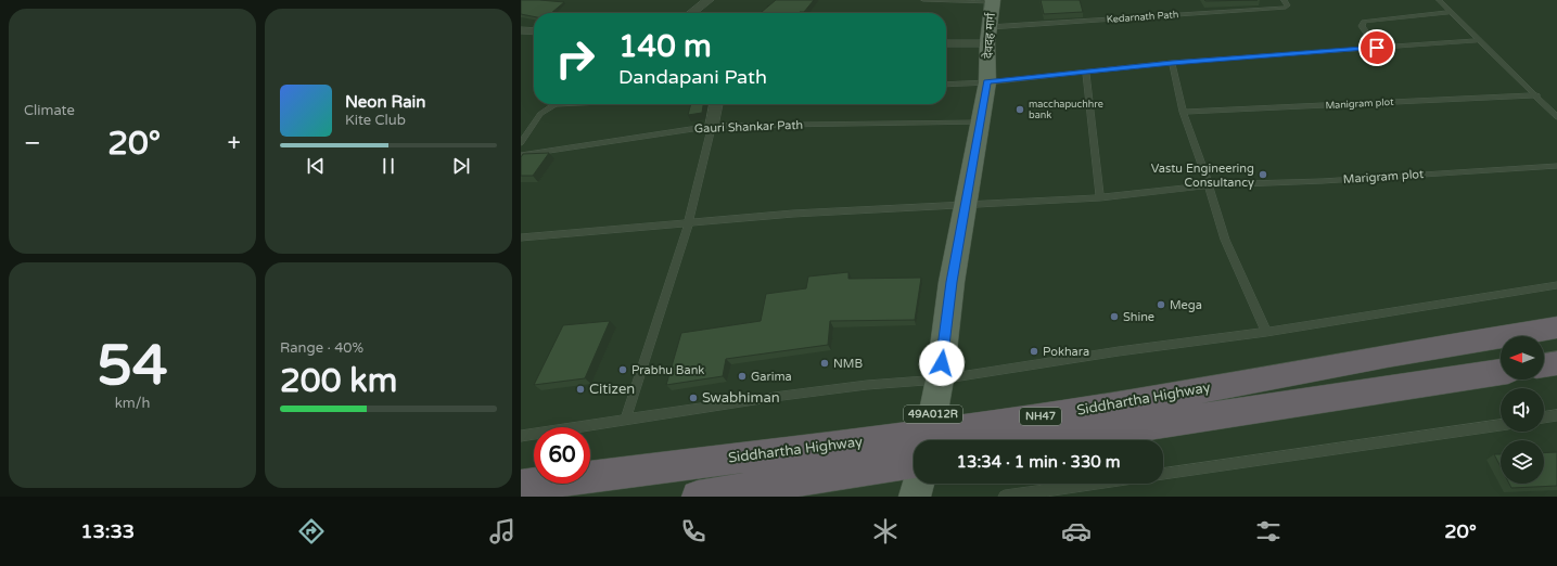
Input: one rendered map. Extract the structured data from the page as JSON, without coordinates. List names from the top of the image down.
{
  "streets": {
    "highway": ["Siddhartha Highway", "NH47"],
    "main road": ["देवदह मार्ग", "49A012R"],
    "lane": [
      "Kedarnath Path",
      "Manigram plot",
      "Gauri Shankar Path",
      "Marigram plot"
    ]
  },
  "crossings": [
    ["Kedarnath Path", "देवदह मार्ग"],
    ["देवदह मार्ग", "Gauri Shankar Path"],
    ["देवदह मार्ग", "Marigram plot"],
    ["देवदह मार्ग", "49A012R"]
  ],
  "places": [
    "macchapuchhre bank",
    "Vastu Engineering Consultancy",
    "Mega",
    "Shine",
    "Pokhara",
    "NMB",
    "Prabhu Bank",
    "Garima",
    "Citizen",
    "Swabhiman"
  ],
  "north": "left",
  "page": {
    "tile": [
      "Climate",
      ["54", "km/h"],
      ["Range · 40%", "200 km"]
    ],
    "turn": ["140 m", "Dandapani Path"],
    "song": ["Neon Rain", "Kite Club"],
    "heat": ["−", "20°", "+"],
    "limit": "60",
    "trip": "13:34 · 1 min · 330 m",
    "tabs": ["13:33", "20°"]
  }
}
